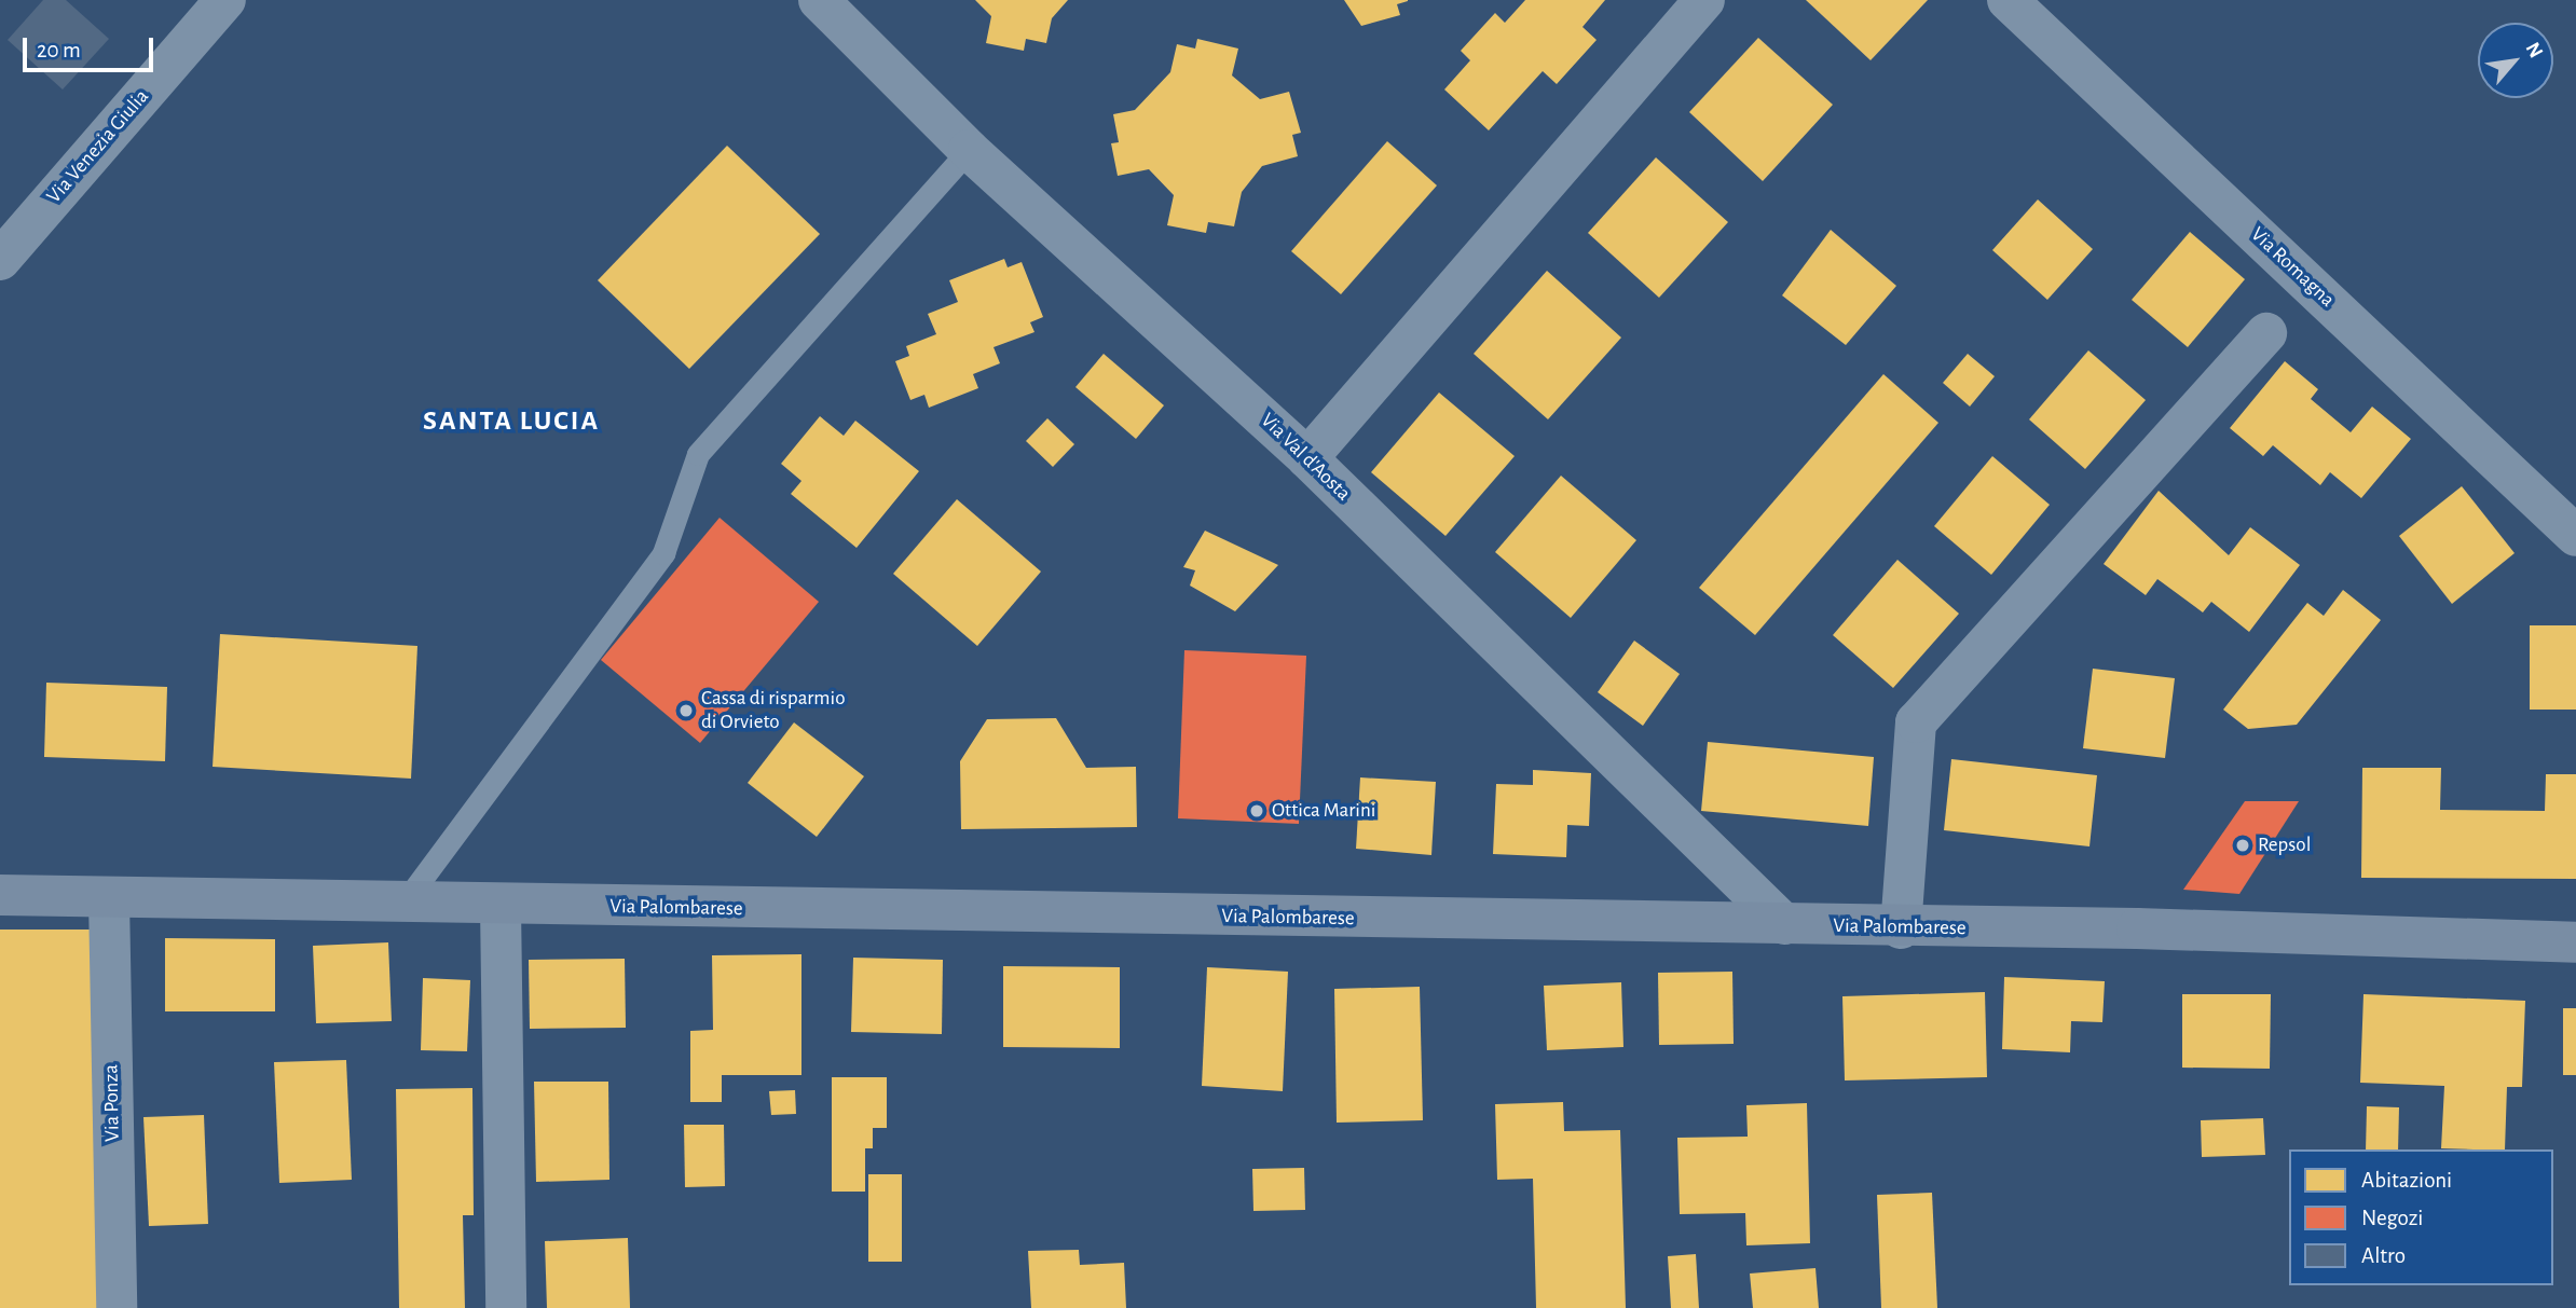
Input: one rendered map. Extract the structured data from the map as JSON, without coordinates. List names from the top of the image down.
{
  "streets": {
    "main road": ["Via Palombarese"],
    "street": [
      "Via Venezia Giulia",
      "Via Romagna",
      "Via Val d'Aosta",
      "Via Ponza"
    ]
  },
  "crossings": [
    ["Via Val d'Aosta", "Via Palombarese"],
    ["Via Palombarese", "Via Ponza"]
  ],
  "districts": ["SANTA LUCIA"],
  "places": ["Cassa di risparmio di Orvieto", "Ottica Marini", "Repsol"],
  "legend": ["Abitazioni", "Negozi", "Altro"],
  "scale_bar": "20 m",
  "north": "top right"
}
